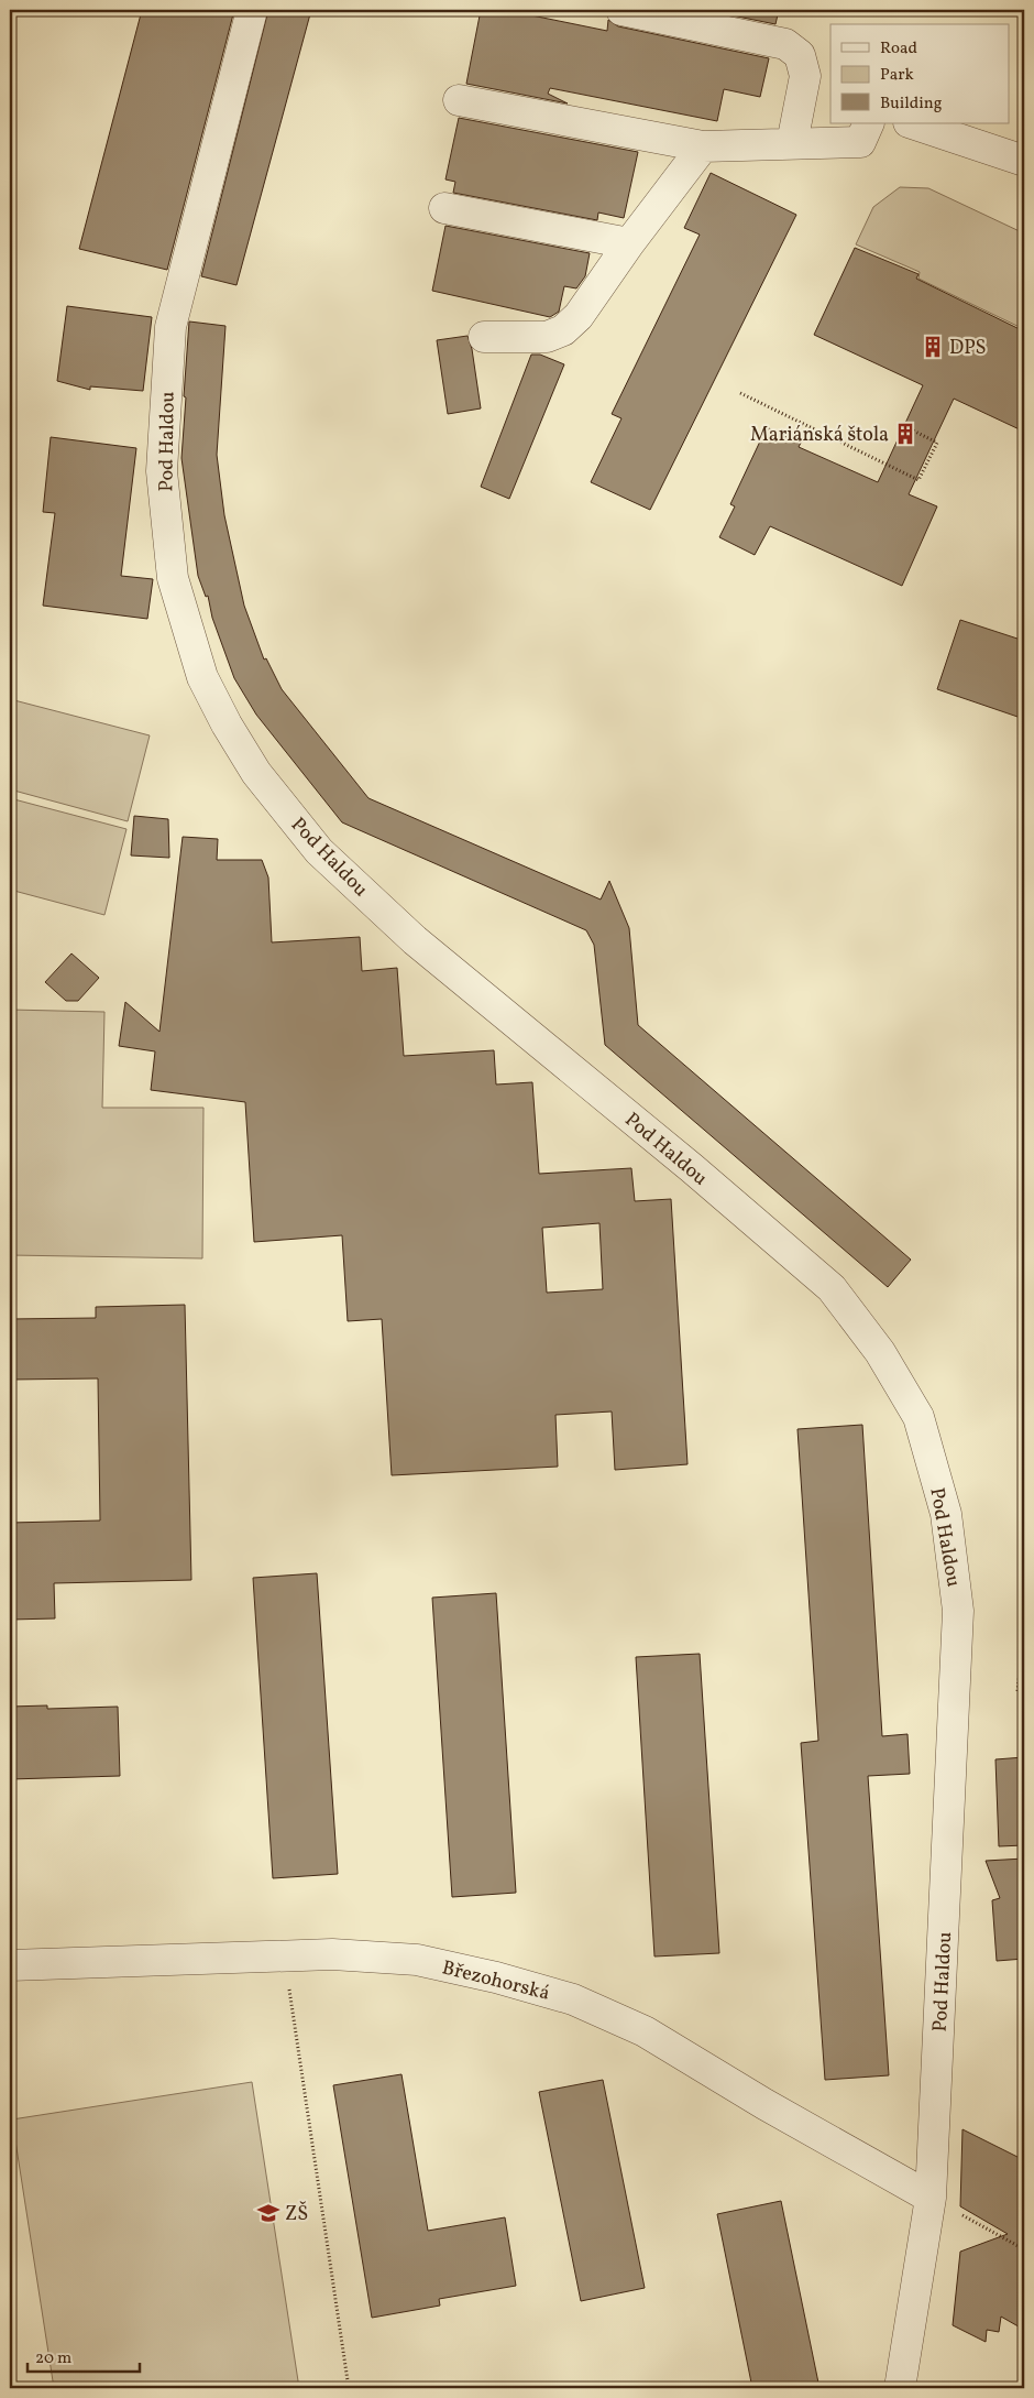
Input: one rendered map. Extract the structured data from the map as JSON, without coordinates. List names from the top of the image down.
{
  "streets": {
    "street": ["Pod Haldou", "Březohorská"]
  },
  "crossings": [
    ["Pod Haldou", "Březohorská"]
  ],
  "places": {
    "building": ["DPS", "Mariánská štola"],
    "school or university": ["ZŠ"]
  },
  "legend": ["Road", "Park", "Building"],
  "scale_bar": "20 m"
}
